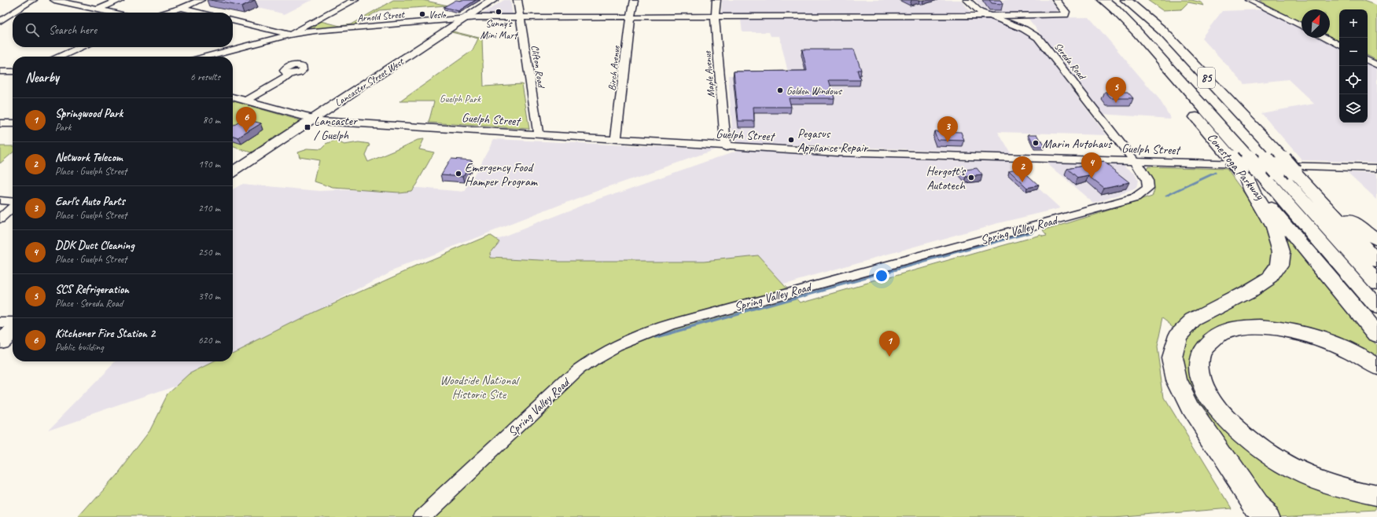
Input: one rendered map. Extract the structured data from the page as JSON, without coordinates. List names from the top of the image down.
{
  "streets": {
    "highway": ["85", "Conestoga Parkway"],
    "main road": ["Lancaster Street West"],
    "street": [
      "Arnold Street",
      "Sereda Road",
      "Clifton Road",
      "Birch Avenue",
      "Maple Avenue",
      "Guelph Street",
      "Spring Valley Road"
    ]
  },
  "crossings": [
    ["Arnold Street", "Sereda Road"],
    ["Arnold Street", "Clifton Road"],
    ["Arnold Street", "Birch Avenue"],
    ["Arnold Street", "Maple Avenue"],
    ["Arnold Street", "Lancaster Street West"],
    ["Sereda Road", "Guelph Street"],
    ["Sereda Road", "Spring Valley Road"],
    ["Clifton Road", "Guelph Street"],
    ["Birch Avenue", "Guelph Street"],
    ["Maple Avenue", "Guelph Street"],
    ["Lancaster Street West", "Guelph Street"],
    ["Guelph Street", "Spring Valley Road"]
  ],
  "parks": ["Guelph Park", "Woodside National Historic Site"],
  "places": {
    "other": [
      "Sunny's Mini Mart",
      "Veslo",
      "Golden Windows",
      "Pegasus Appliance Repair",
      "Marin Autohaus",
      "Emergency Food Hamper Program",
      "Hergott's Autotech"
    ],
    "transit": ["Lancaster / Guelph"]
  },
  "north": "top right",
  "page": {
    "map_buttons": ["+", "−"],
    "search": "Search here",
    "heading": ["Nearby", "6 results"],
    "pins": [
      "5",
      "6",
      "3",
      "4",
      "2",
      "1"
    ],
    "list": [
      {
        "mark": "1",
        "name": "Springwood Park",
        "note": "Park",
        "value": "80 m"
      },
      {
        "mark": "2",
        "name": "Network Telecom",
        "note": "Place · Guelph Street",
        "value": "190 m"
      },
      {
        "mark": "3",
        "name": "Earl's Auto Parts",
        "note": "Place · Guelph Street",
        "value": "210 m"
      },
      {
        "mark": "4",
        "name": "DDK Duct Cleaning",
        "note": "Place · Guelph Street",
        "value": "250 m"
      },
      {
        "mark": "5",
        "name": "SCS Refrigeration",
        "note": "Place · Sereda Road",
        "value": "390 m"
      },
      {
        "mark": "6",
        "name": "Kitchener Fire Station 2",
        "note": "Public building",
        "value": "620 m"
      }
    ]
  }
}
